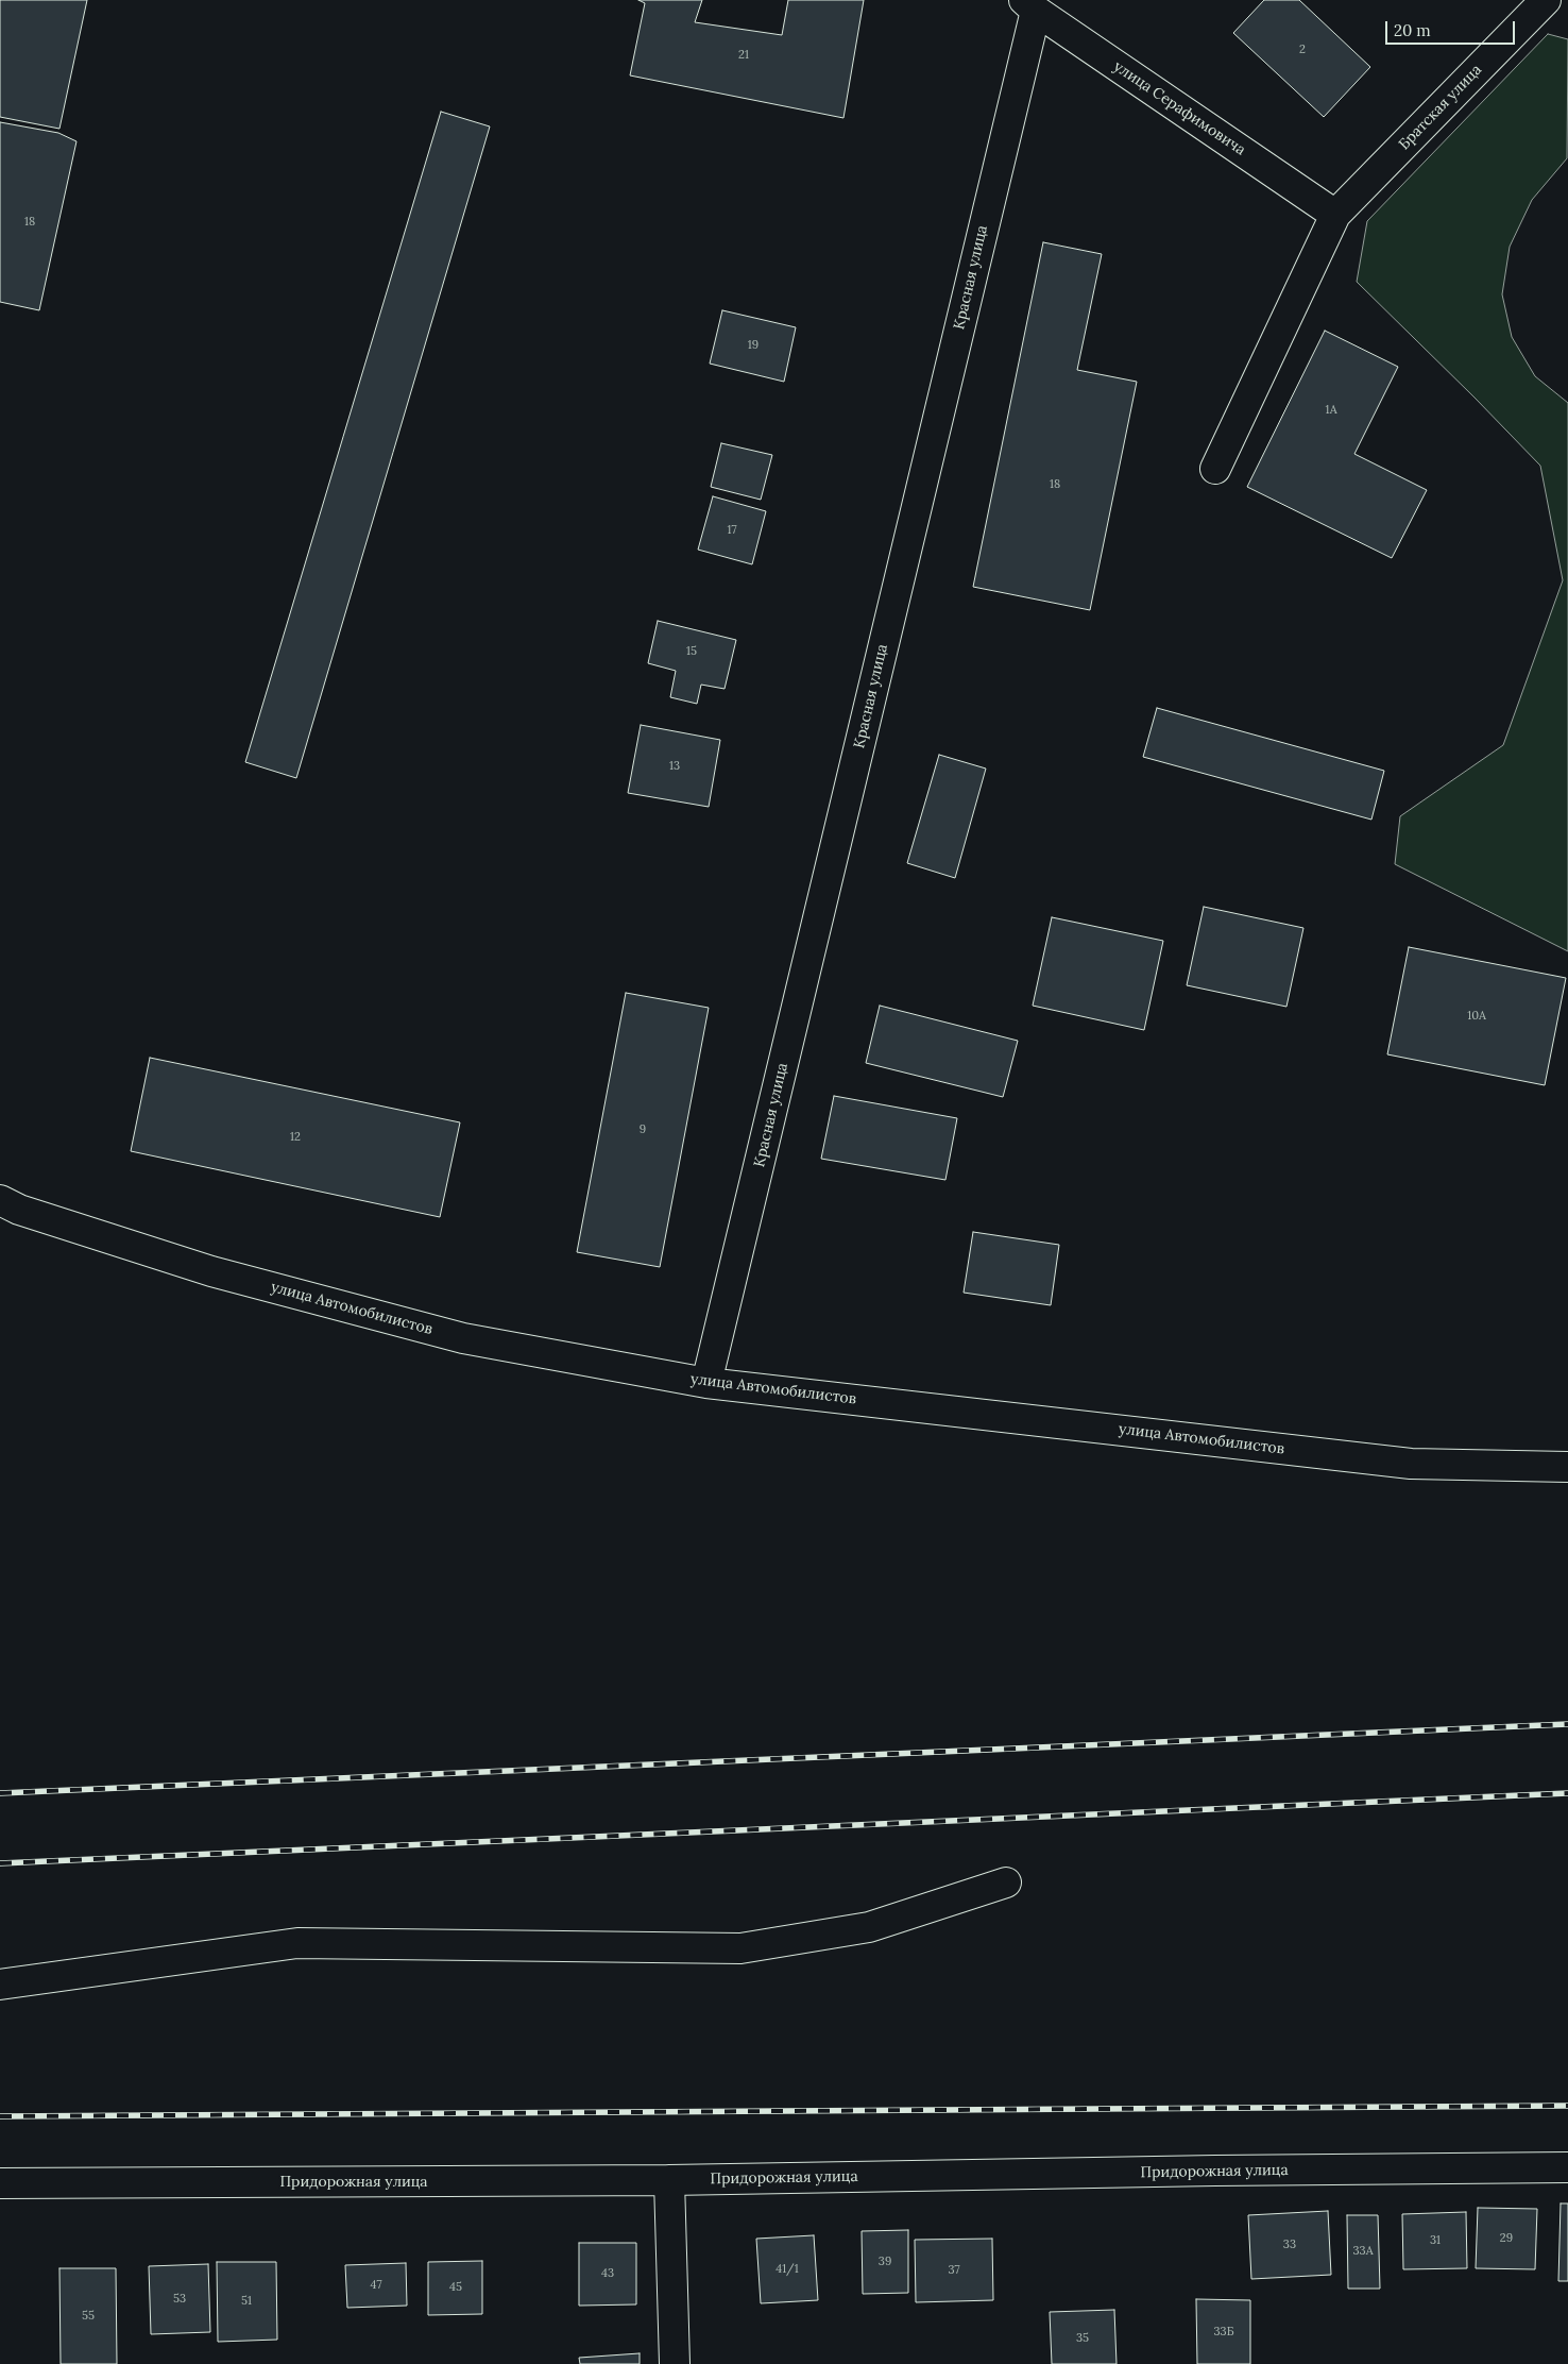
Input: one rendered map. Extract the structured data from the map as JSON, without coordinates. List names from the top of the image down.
{
  "streets": {
    "street": [
      "Братская улица",
      "улица Серафимовича",
      "Красная улица",
      "улица Автомобилистов",
      "Придорожная улица"
    ]
  },
  "crossings": [
    ["Братская улица", "улица Серафимовича"],
    ["улица Серафимовича", "Красная улица"],
    ["Красная улица", "улица Автомобилистов"]
  ],
  "house_numbers": [
    "2",
    "21",
    "18",
    "19",
    "1А",
    "18",
    "17",
    "15",
    "13",
    "10А",
    "9",
    "12",
    "29",
    "31",
    "33",
    "33А",
    "39",
    "41/1",
    "37",
    "43",
    "47",
    "45",
    "53",
    "51",
    "55",
    "33Б",
    "35"
  ],
  "scale_bar": "20 m"
}
